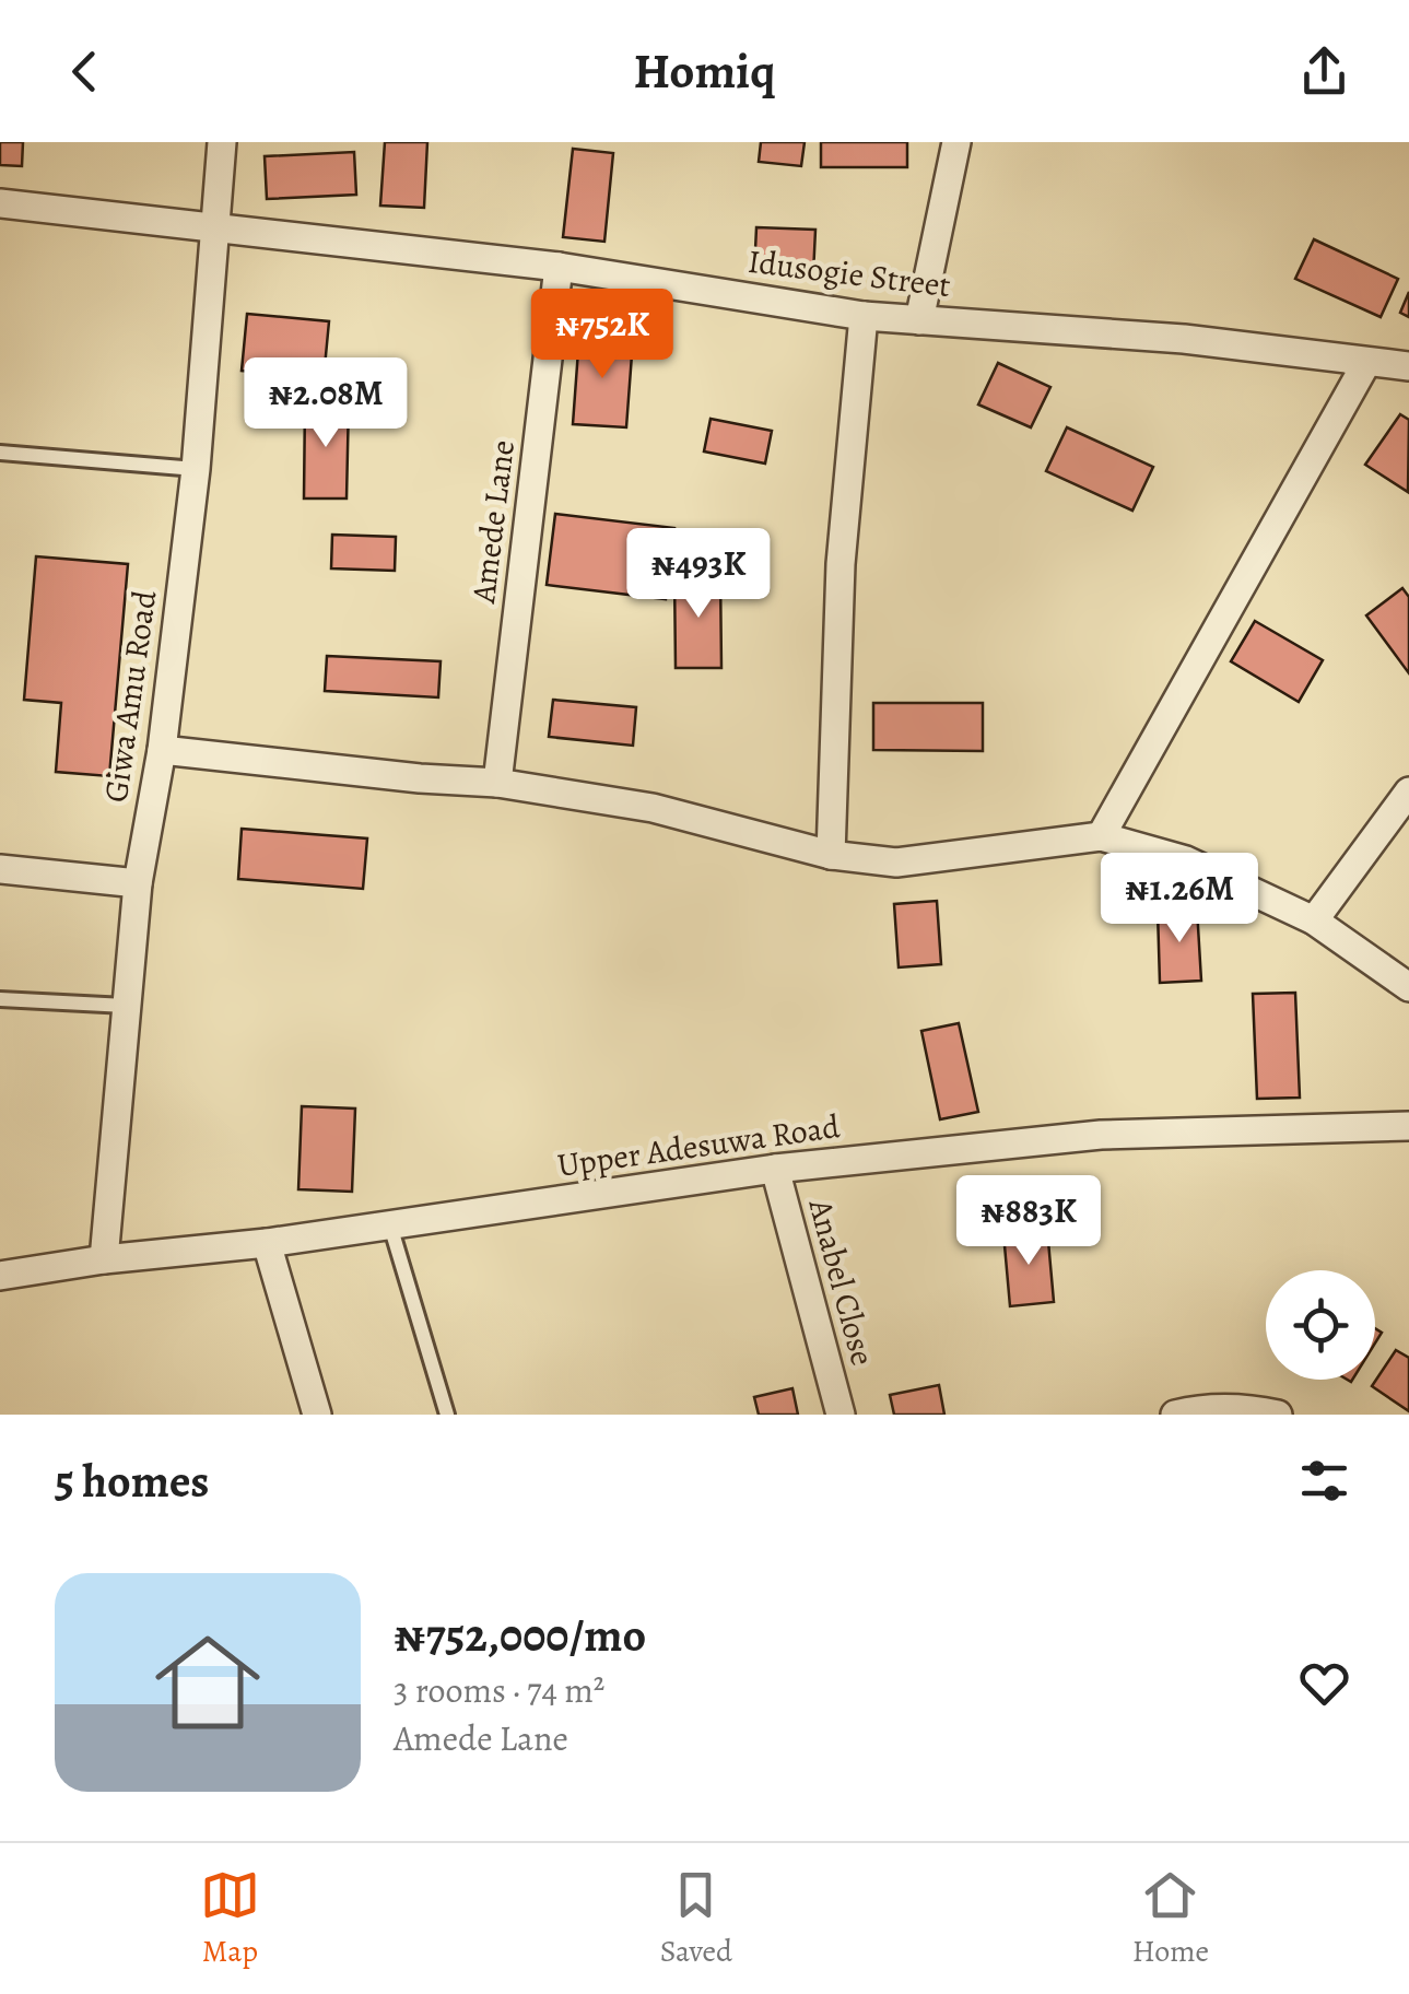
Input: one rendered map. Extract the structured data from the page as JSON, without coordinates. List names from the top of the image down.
{
  "streets": {
    "street": [
      "Idusogie Street",
      "Amede Lane",
      "Giwa Amu Road",
      "Upper Adesuwa Road",
      "Anabel Close"
    ]
  },
  "crossings": [
    ["Idusogie Street", "Amede Lane"],
    ["Idusogie Street", "Giwa Amu Road"],
    ["Giwa Amu Road", "Upper Adesuwa Road"],
    ["Upper Adesuwa Road", "Anabel Close"]
  ],
  "page": {
    "header": "Homiq",
    "price": [
      "₦752K",
      "₦2.08M",
      "₦493K",
      "₦1.26M",
      "₦883K"
    ],
    "heading": "5 homes",
    "list": [
      {
        "name": "₦752,000/mo",
        "note": "3 rooms · 74 m² · Amede Lane"
      }
    ],
    "tabs": ["Map", "Saved", "Home"]
  }
}
